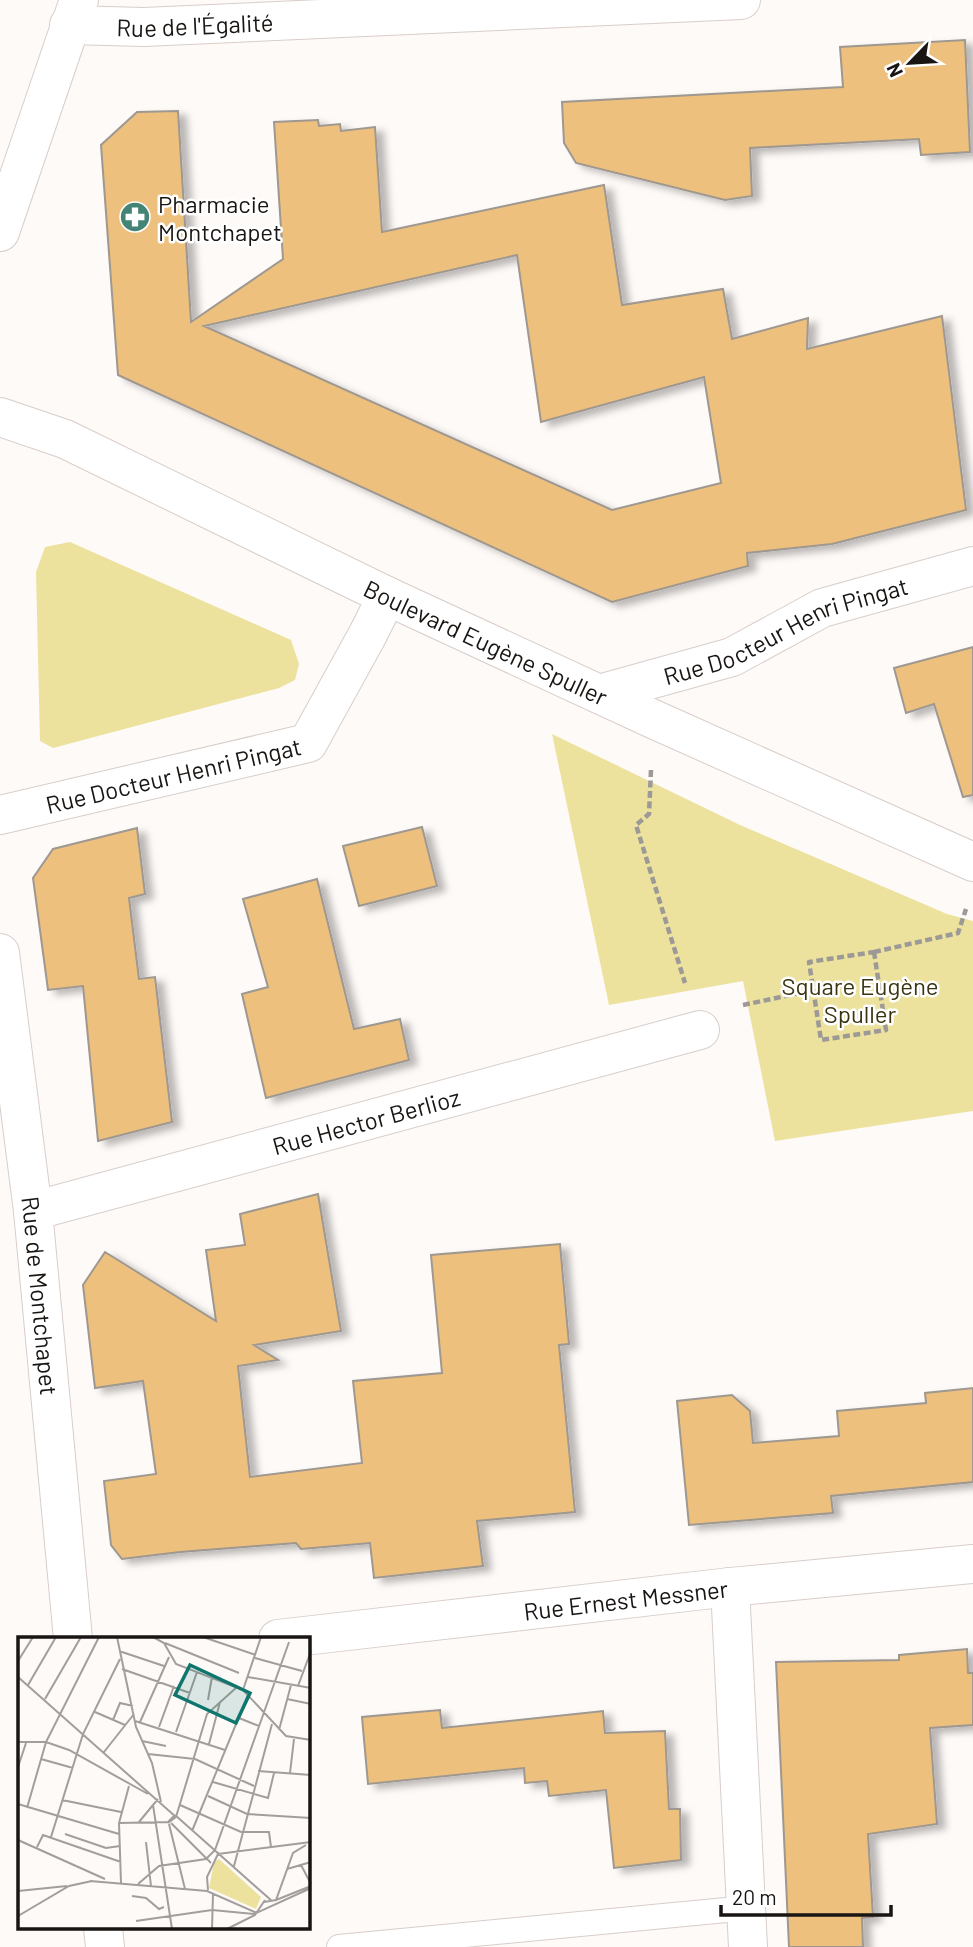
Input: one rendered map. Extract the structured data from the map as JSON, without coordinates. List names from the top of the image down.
{
  "streets": {
    "street": [
      "Rue de l'Égalité",
      "Rue Docteur Henri Pingat",
      "Boulevard Eugène Spuller",
      "Rue Hector Berlioz",
      "Rue de Montchapet",
      "Rue Ernest Messner"
    ]
  },
  "crossings": [
    ["Rue Docteur Henri Pingat", "Boulevard Eugène Spuller"],
    ["Rue Hector Berlioz", "Rue de Montchapet"]
  ],
  "parks": ["Square Eugène Spuller"],
  "places": {
    "pharmacy": ["Pharmacie Montchapet"]
  },
  "scale_bar": "20 m",
  "north": "bottom left"
}
